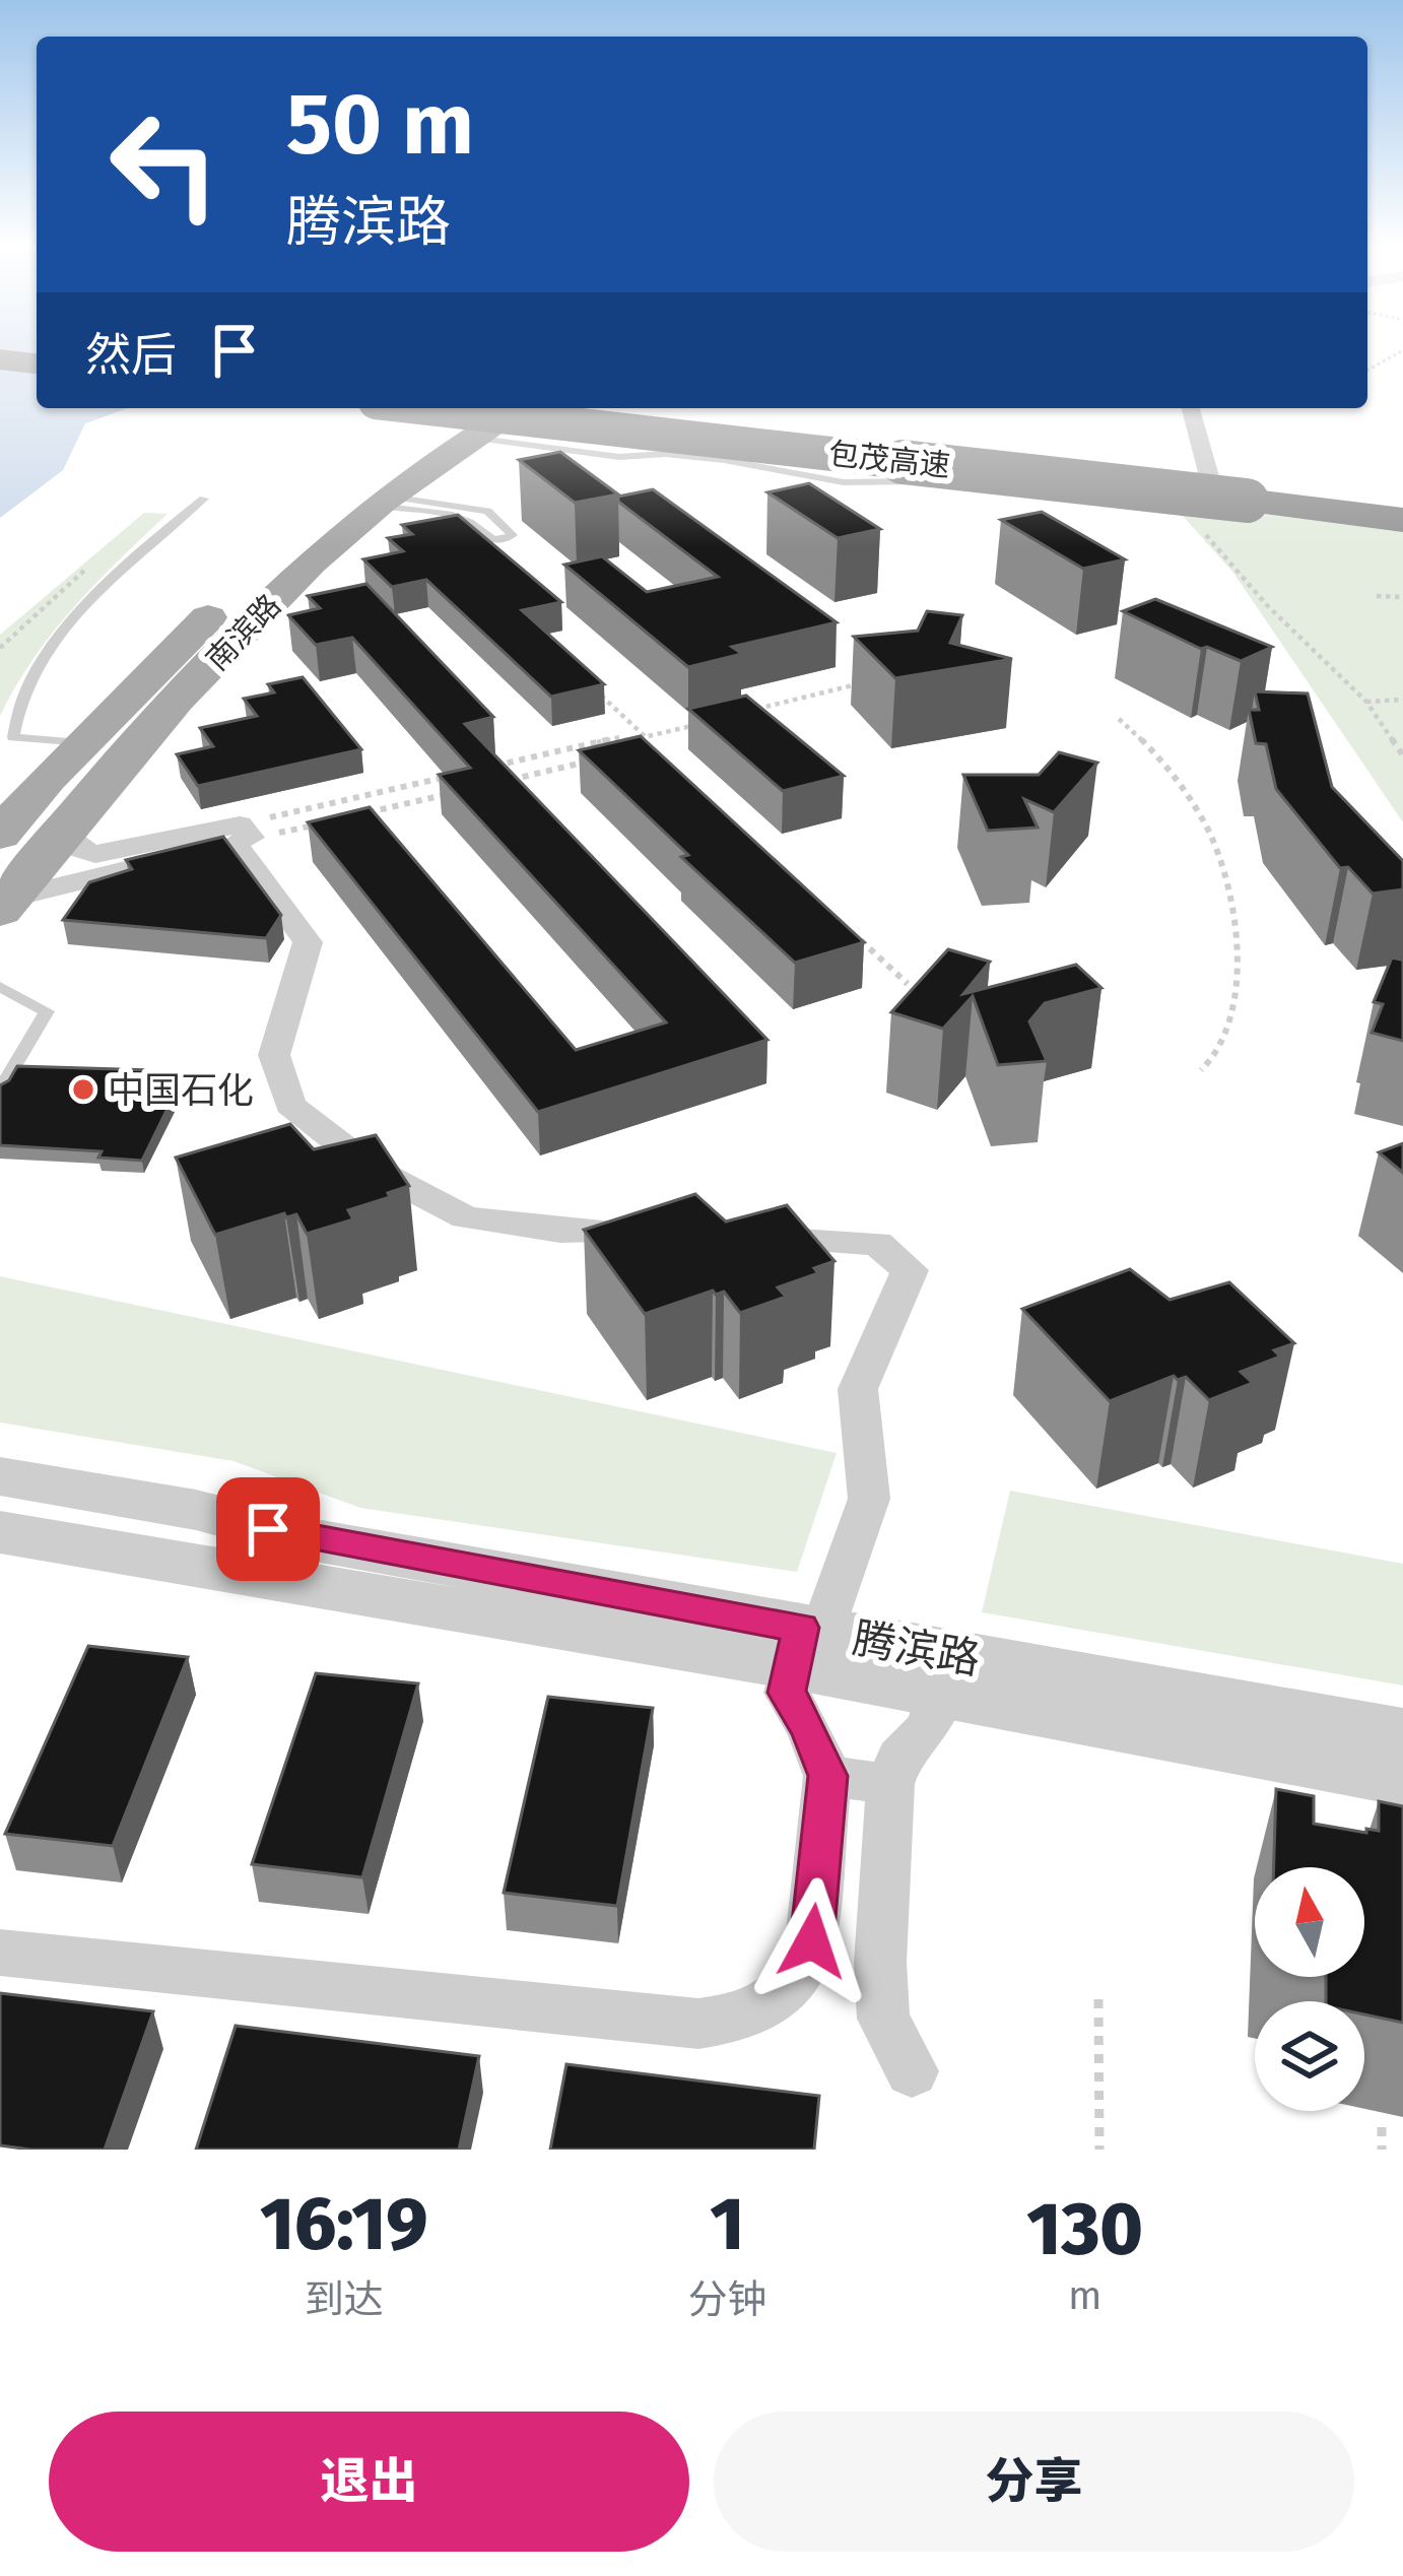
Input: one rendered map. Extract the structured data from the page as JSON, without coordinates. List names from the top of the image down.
{
  "streets": {
    "highway": ["包茂高速"],
    "main road": ["南滨路"],
    "street": ["腾滨路"]
  },
  "places": ["中国石化"],
  "north": "top",
  "page": {
    "turn": ["50 m", "腾滨路"],
    "then": "然后",
    "eta": [
      "16:19",
      "到达",
      "1",
      "分钟",
      "130",
      "m"
    ],
    "buttons": ["退出", "分享"]
  }
}
